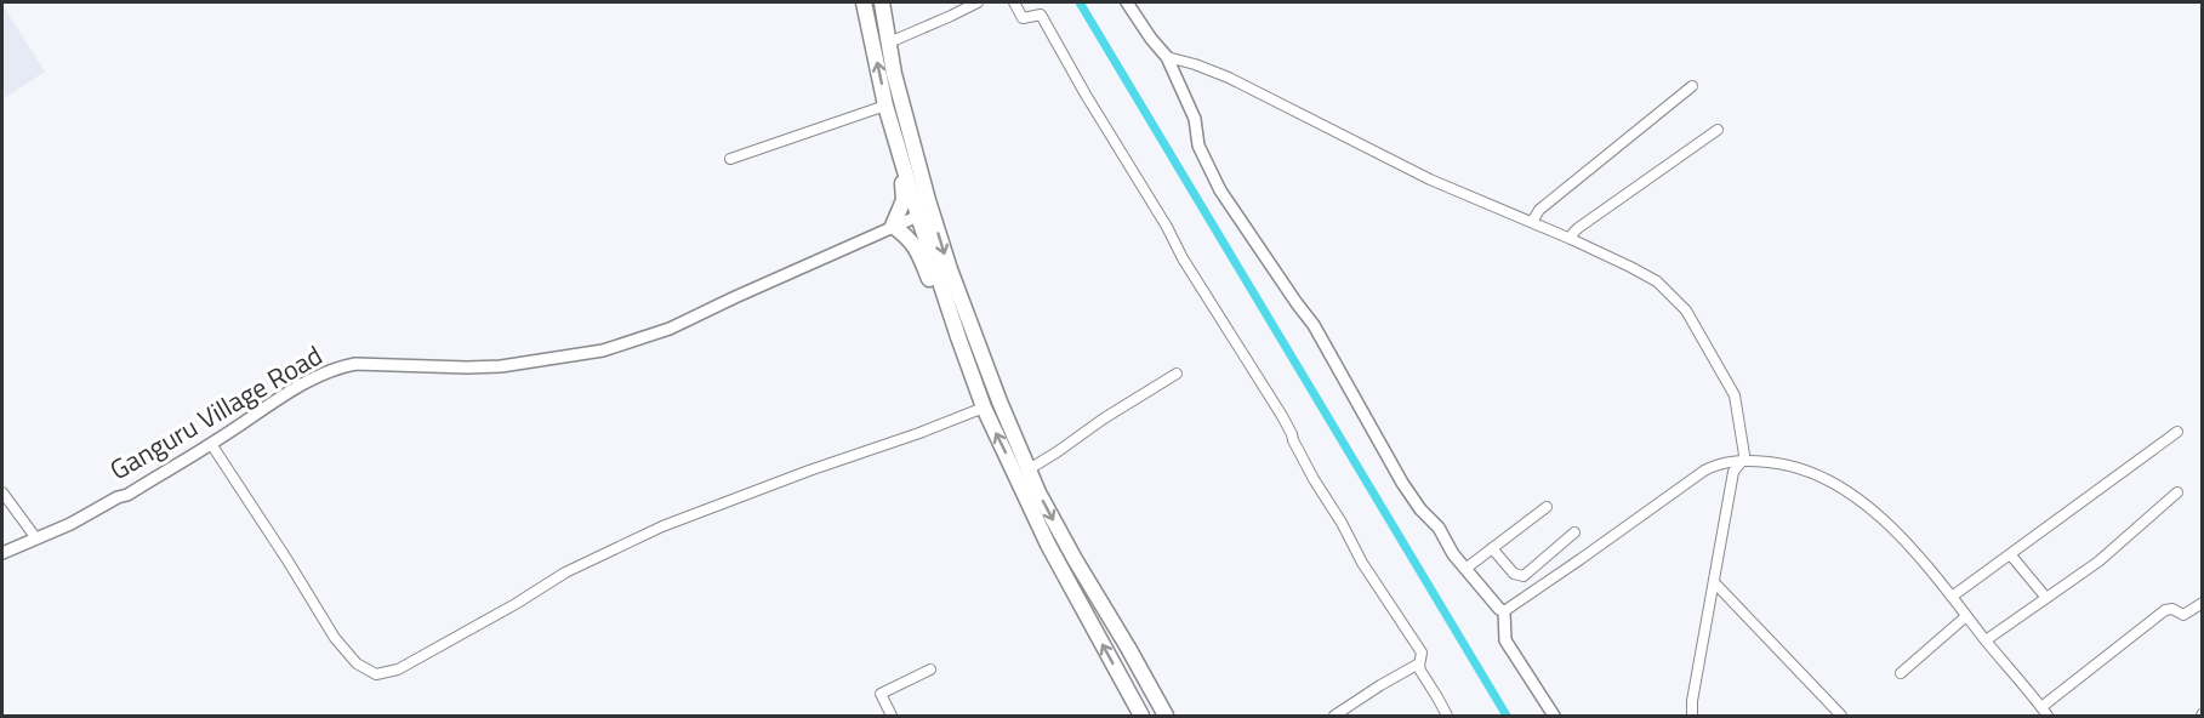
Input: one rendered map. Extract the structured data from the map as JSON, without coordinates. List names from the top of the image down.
{
  "streets": {
    "street": ["Ganguru Village Road"]
  }
}
